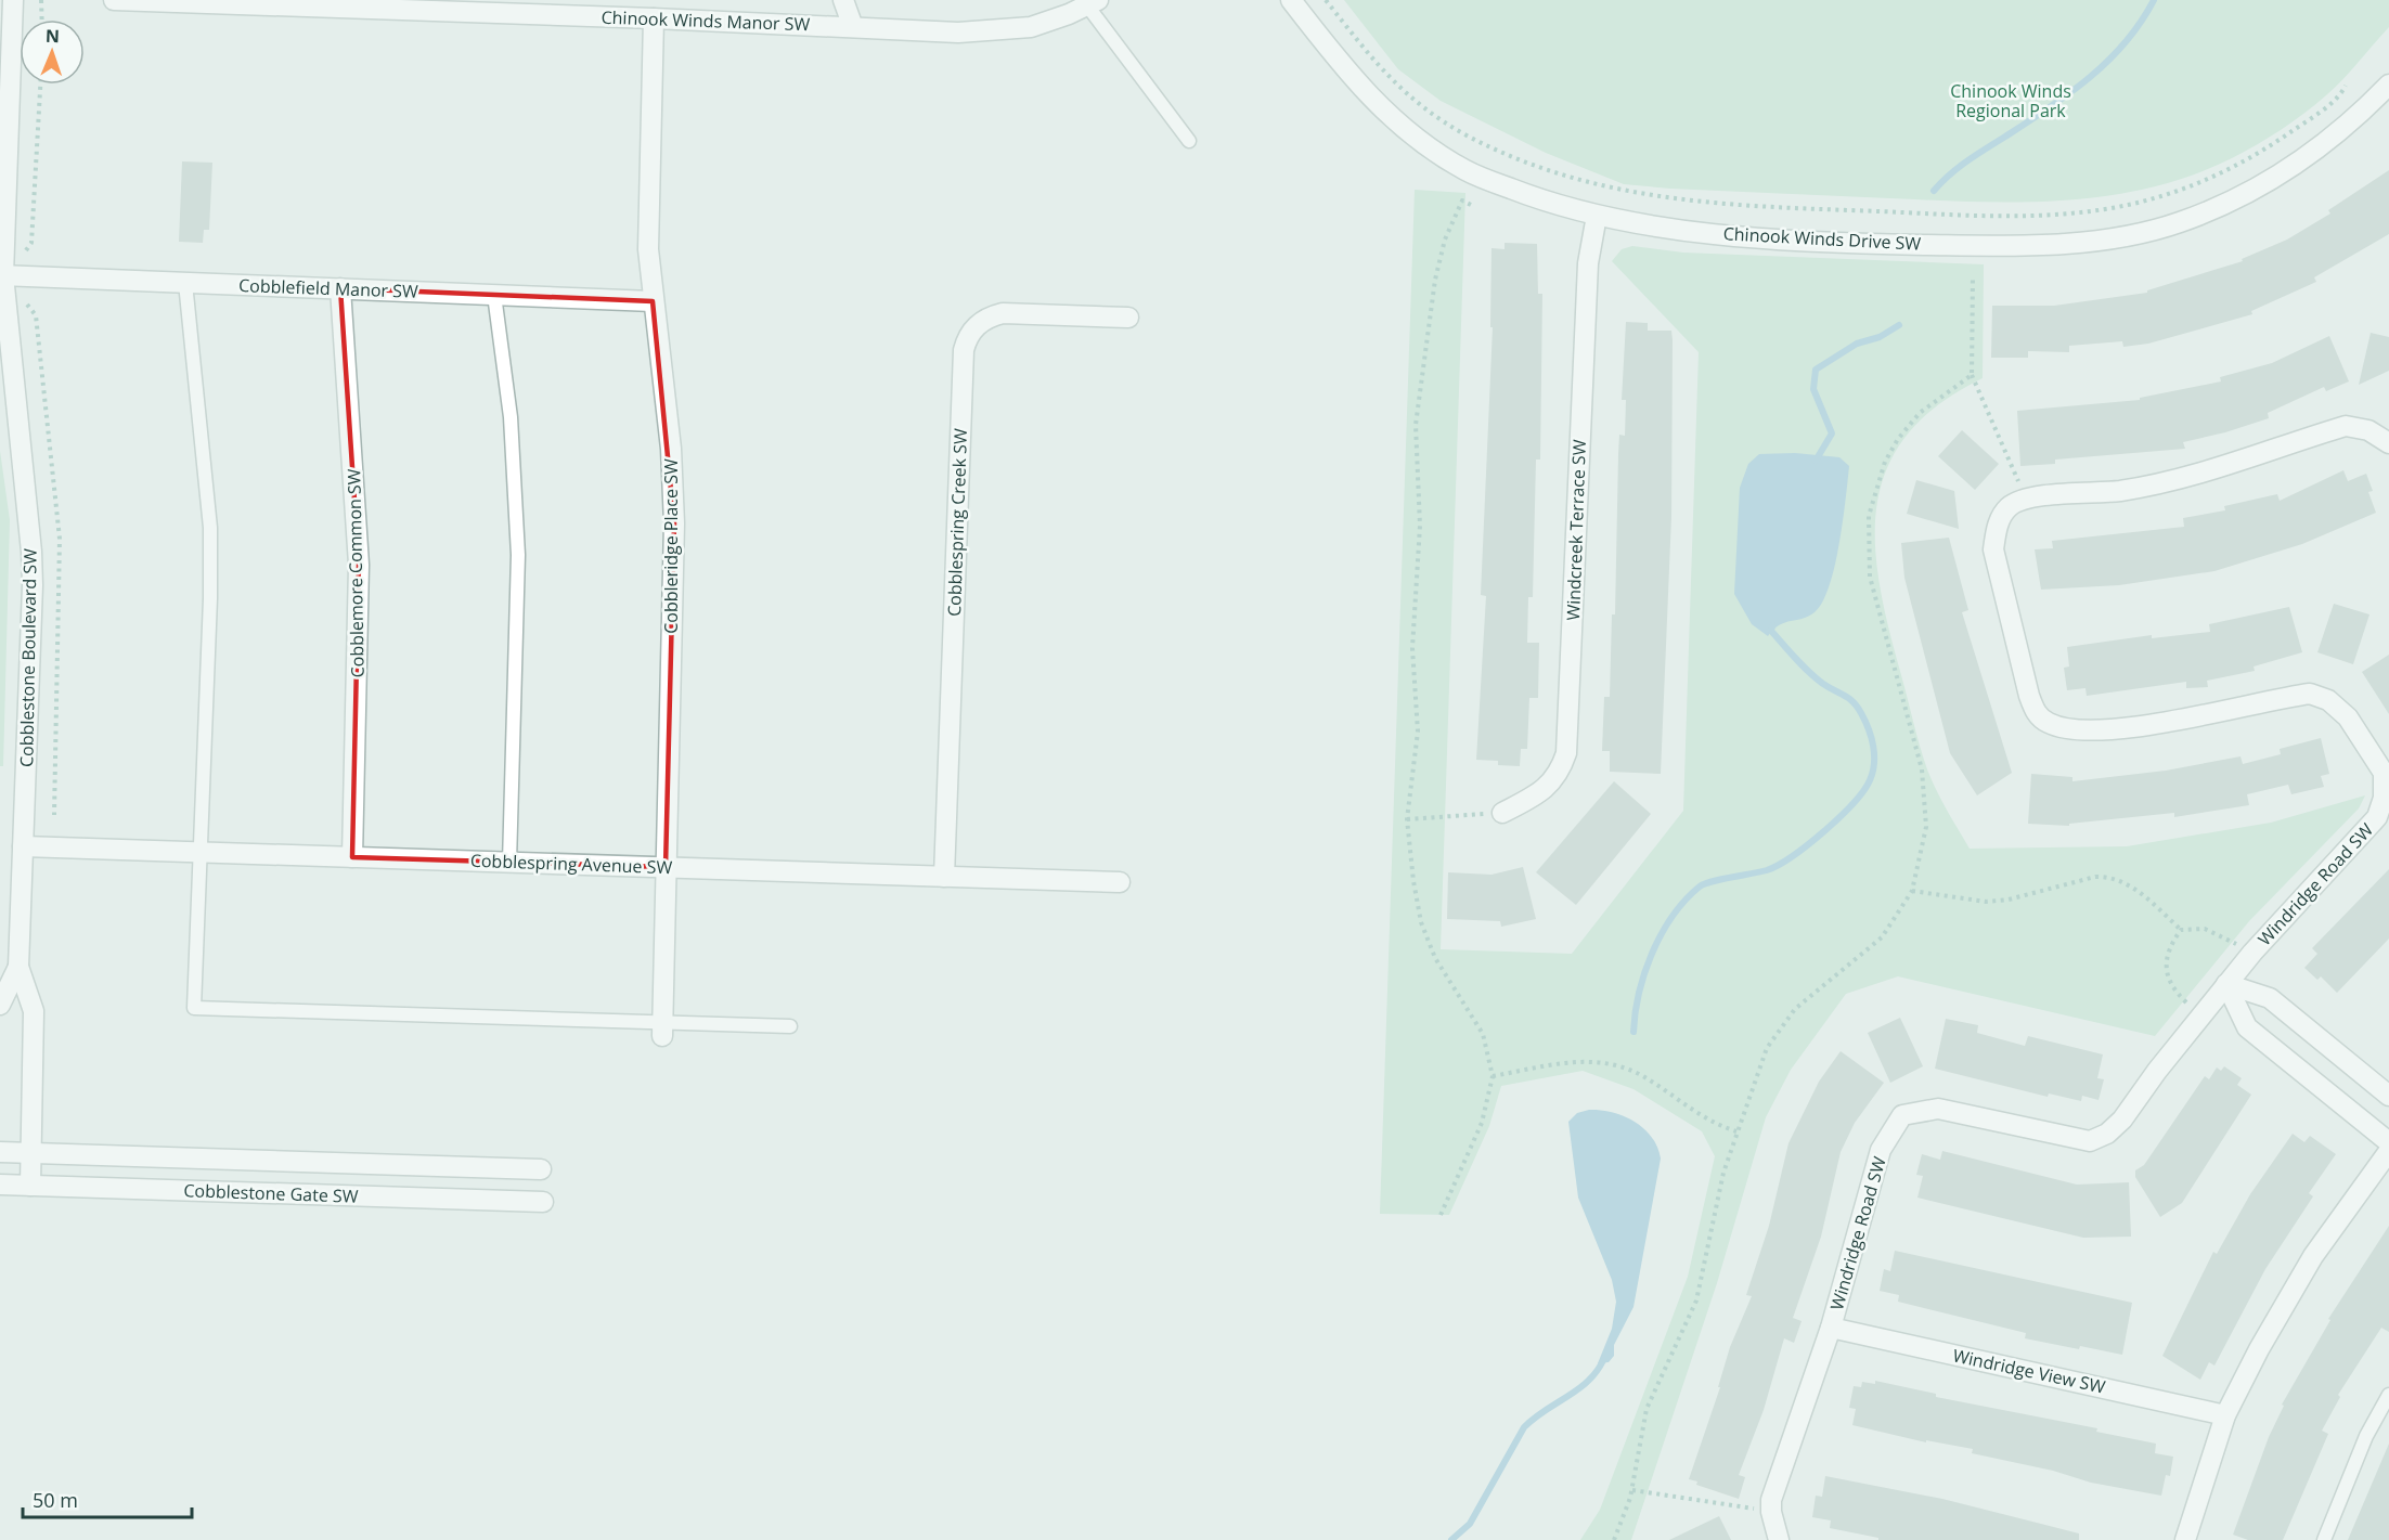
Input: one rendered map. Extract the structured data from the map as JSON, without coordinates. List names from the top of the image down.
{
  "streets": {
    "street": [
      "Chinook Winds Manor SW",
      "Chinook Winds Drive SW",
      "Cobblefield Manor SW",
      "Cobblespring Creek SW",
      "Windcreek Terrace SW",
      "Cobbleridge Place SW",
      "Cobblemore Common SW",
      "Cobblestone Boulevard SW",
      "Cobblespring Avenue SW",
      "Windridge Road SW",
      "Cobblestone Gate SW",
      "Windridge View SW"
    ]
  },
  "crossings": [
    ["Chinook Winds Manor SW", "Cobbleridge Place SW"],
    ["Chinook Winds Drive SW", "Windcreek Terrace SW"],
    ["Cobblefield Manor SW", "Cobbleridge Place SW"],
    ["Cobblefield Manor SW", "Cobblemore Common SW"],
    ["Cobblefield Manor SW", "Cobblestone Boulevard SW"],
    ["Cobblespring Creek SW", "Cobblespring Avenue SW"],
    ["Cobbleridge Place SW", "Cobblespring Avenue SW"],
    ["Cobblemore Common SW", "Cobblespring Avenue SW"],
    ["Cobblestone Boulevard SW", "Cobblespring Avenue SW"],
    ["Cobblestone Boulevard SW", "Cobblestone Gate SW"],
    ["Windridge Road SW", "Windridge View SW"]
  ],
  "parks": ["Chinook Winds Regional Park"],
  "scale_bar": "50 m",
  "north": "top"
}
